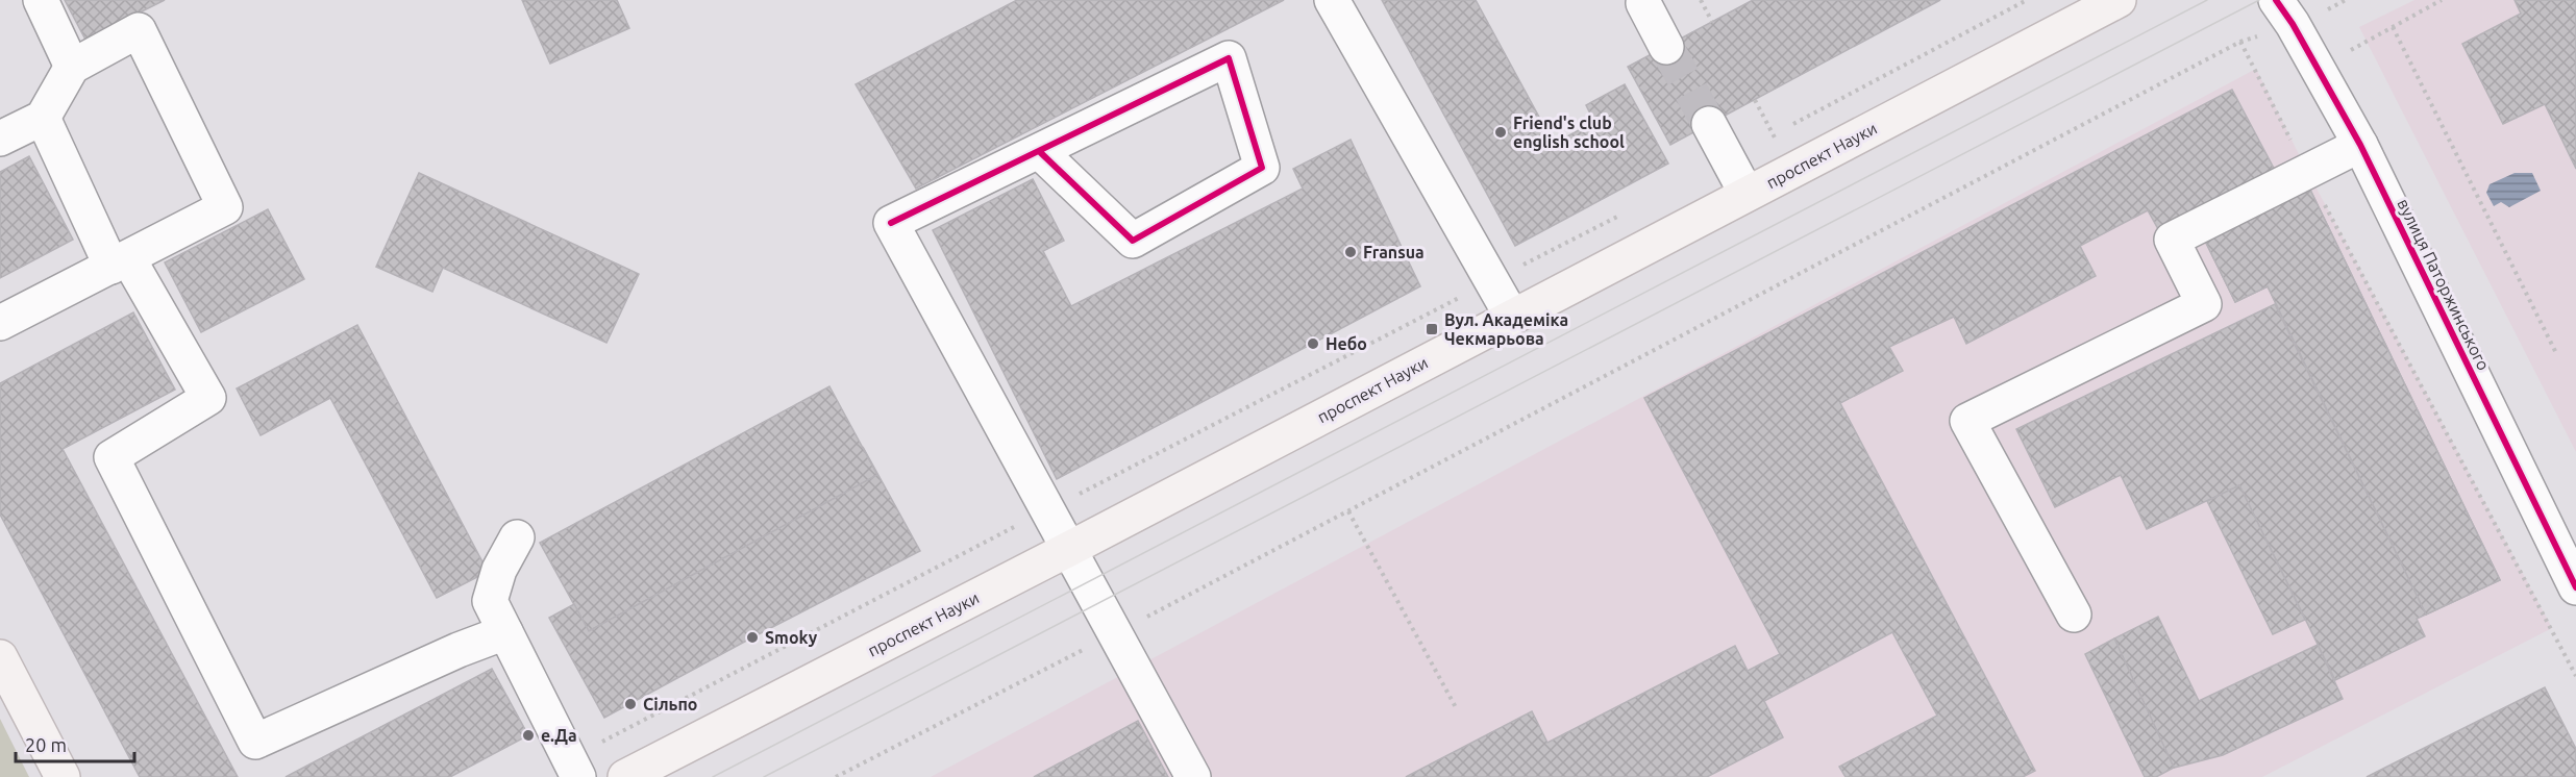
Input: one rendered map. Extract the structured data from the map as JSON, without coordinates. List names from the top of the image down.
{
  "streets": {
    "main road": ["проспект Науки"],
    "street": ["вулиця Паторжинського"]
  },
  "places": {
    "other": [
      "Friend's club english school",
      "Fransua",
      "Небо",
      "Smoky",
      "Сільпо",
      "е.Да"
    ],
    "transit": ["Вул. Академіка Чекмарьова"]
  },
  "scale_bar": "20 m"
}
